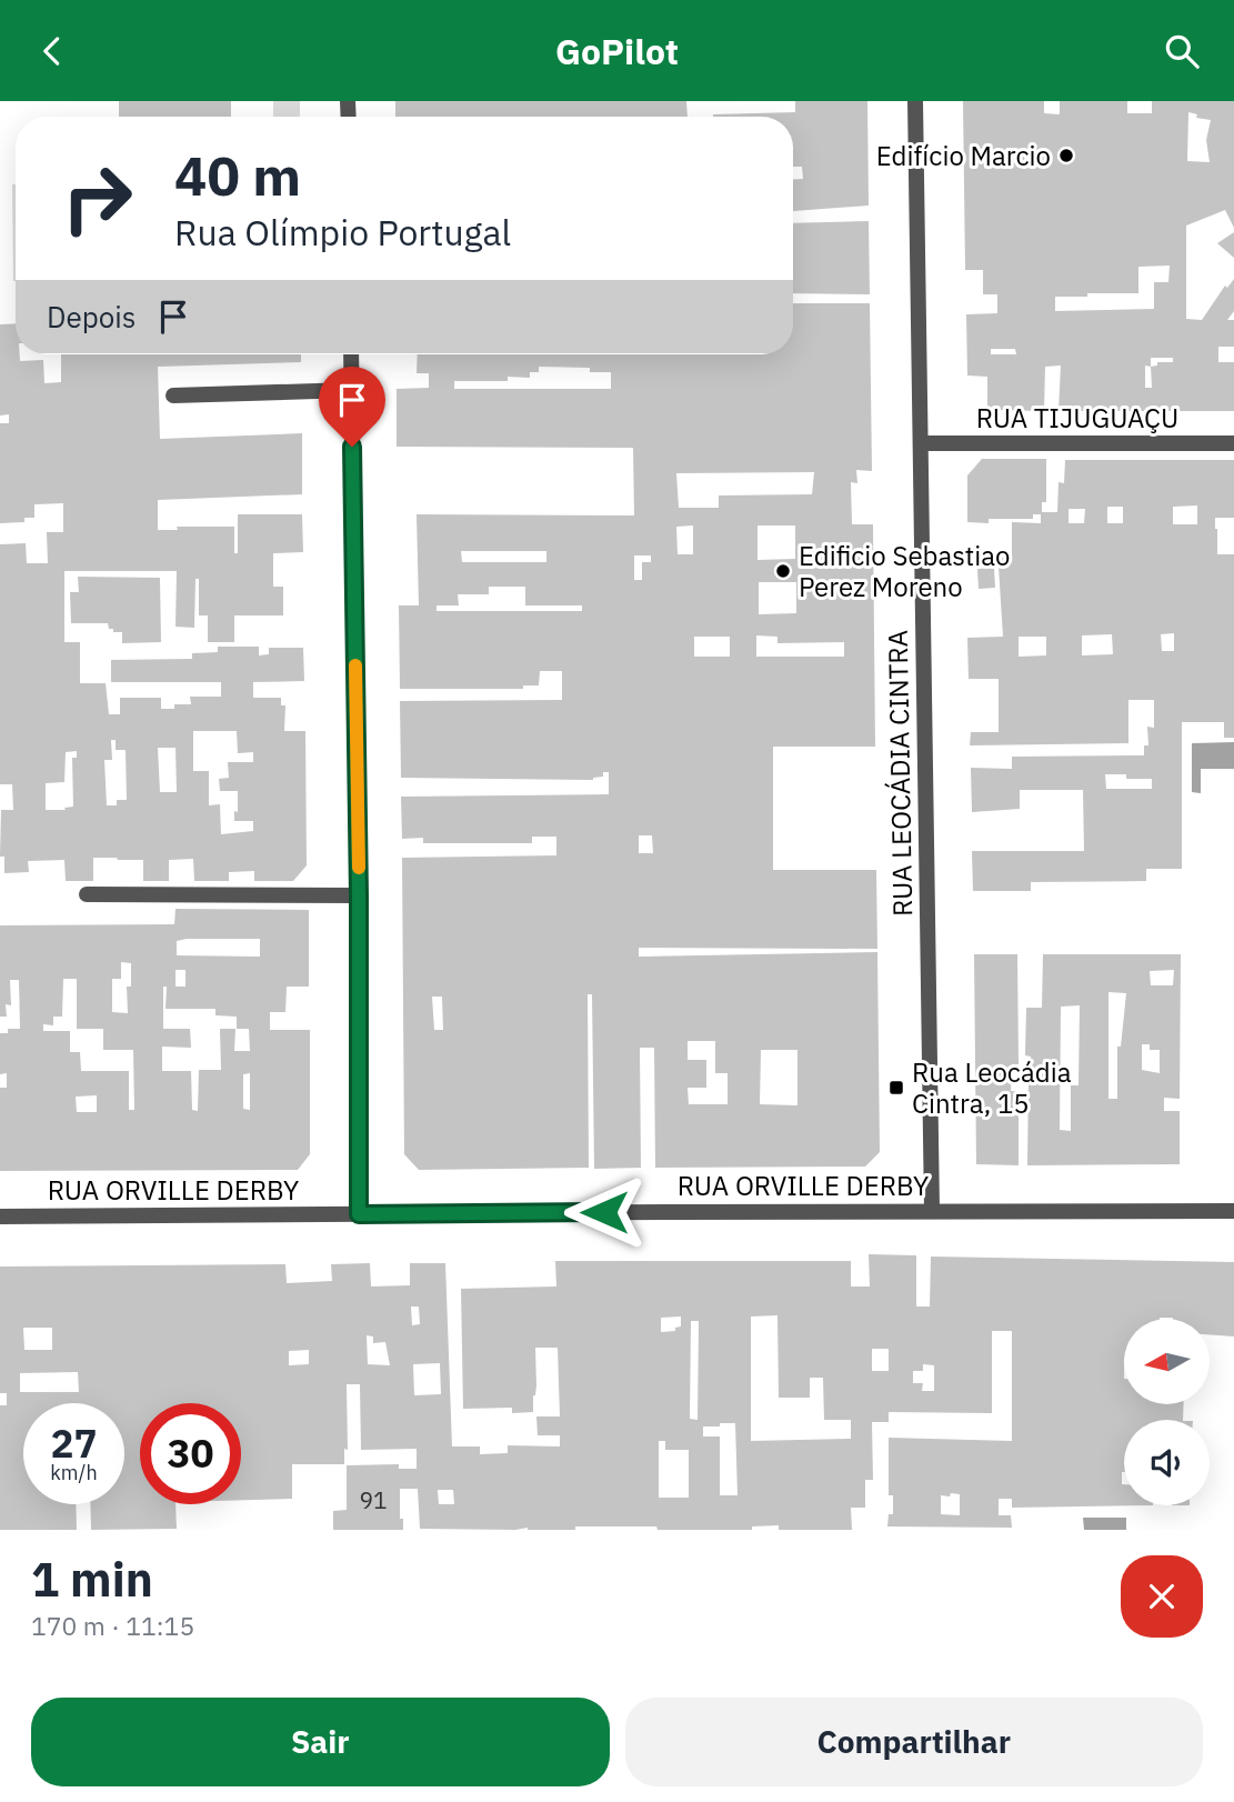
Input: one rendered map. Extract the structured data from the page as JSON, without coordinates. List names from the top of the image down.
{
  "streets": {
    "street": ["RUA TIJUGUAÇU", "RUA LEOCÁDIA CINTRA", "RUA ORVILLE DERBY"]
  },
  "crossings": [
    ["RUA TIJUGUAÇU", "RUA LEOCÁDIA CINTRA"],
    ["RUA LEOCÁDIA CINTRA", "RUA ORVILLE DERBY"]
  ],
  "places": {
    "other": ["Edifício Marcio", "Edificio Sebastiao Perez Moreno"],
    "transit": ["Rua Leocádia Cintra, 15"]
  },
  "house_numbers": ["91"],
  "north": "left",
  "page": {
    "header": "GoPilot",
    "turn": ["40 m", "Rua Olímpio Portugal"],
    "then": "Depois",
    "speed": "27 km/h",
    "limit": "30",
    "heading": ["1 min", "170 m · 11:15"],
    "buttons": ["Sair", "Compartilhar"]
  }
}
